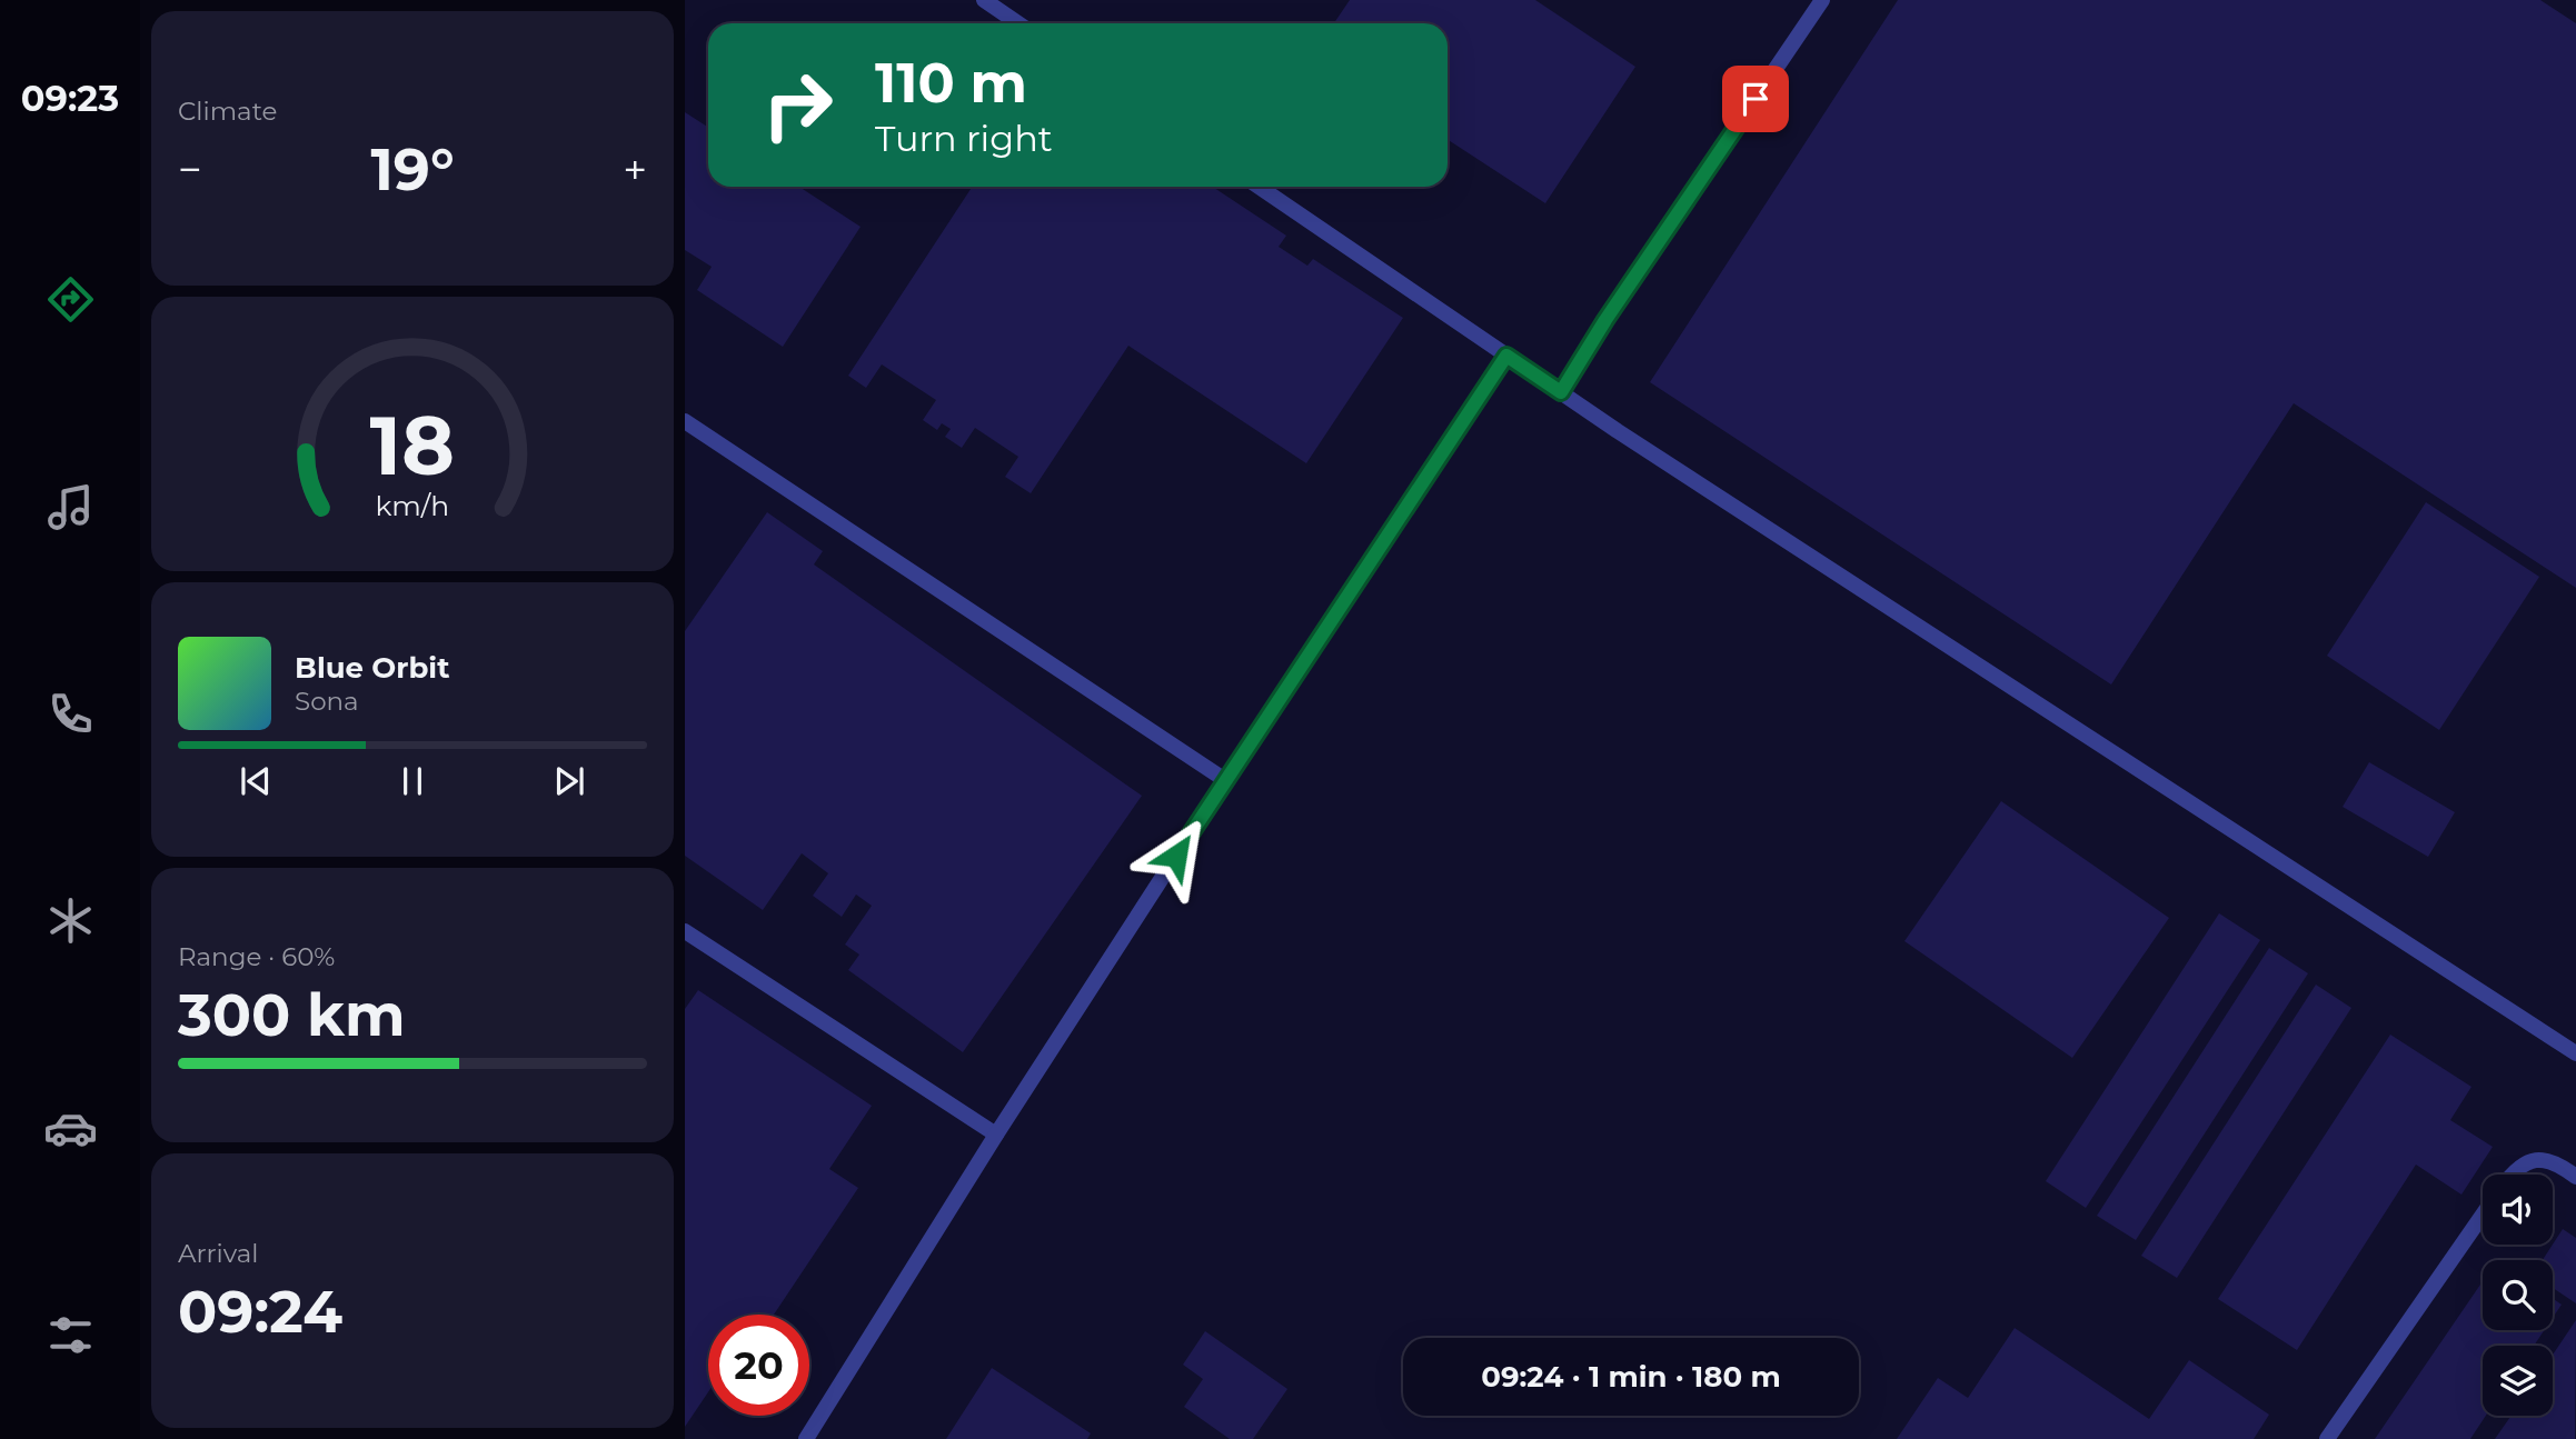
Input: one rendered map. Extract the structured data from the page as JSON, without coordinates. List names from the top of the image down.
{
  "page": {
    "tabs": "09:23",
    "tile": [
      "Climate",
      ["Range · 60%", "300 km"],
      ["Arrival", "09:24"]
    ],
    "turn": ["110 m", "Turn right"],
    "heat": ["−", "19°", "+"],
    "song": ["Blue Orbit", "Sona"],
    "limit": "20",
    "trip": "09:24 · 1 min · 180 m",
    "gauge": ["18", "km/h"]
  }
}
